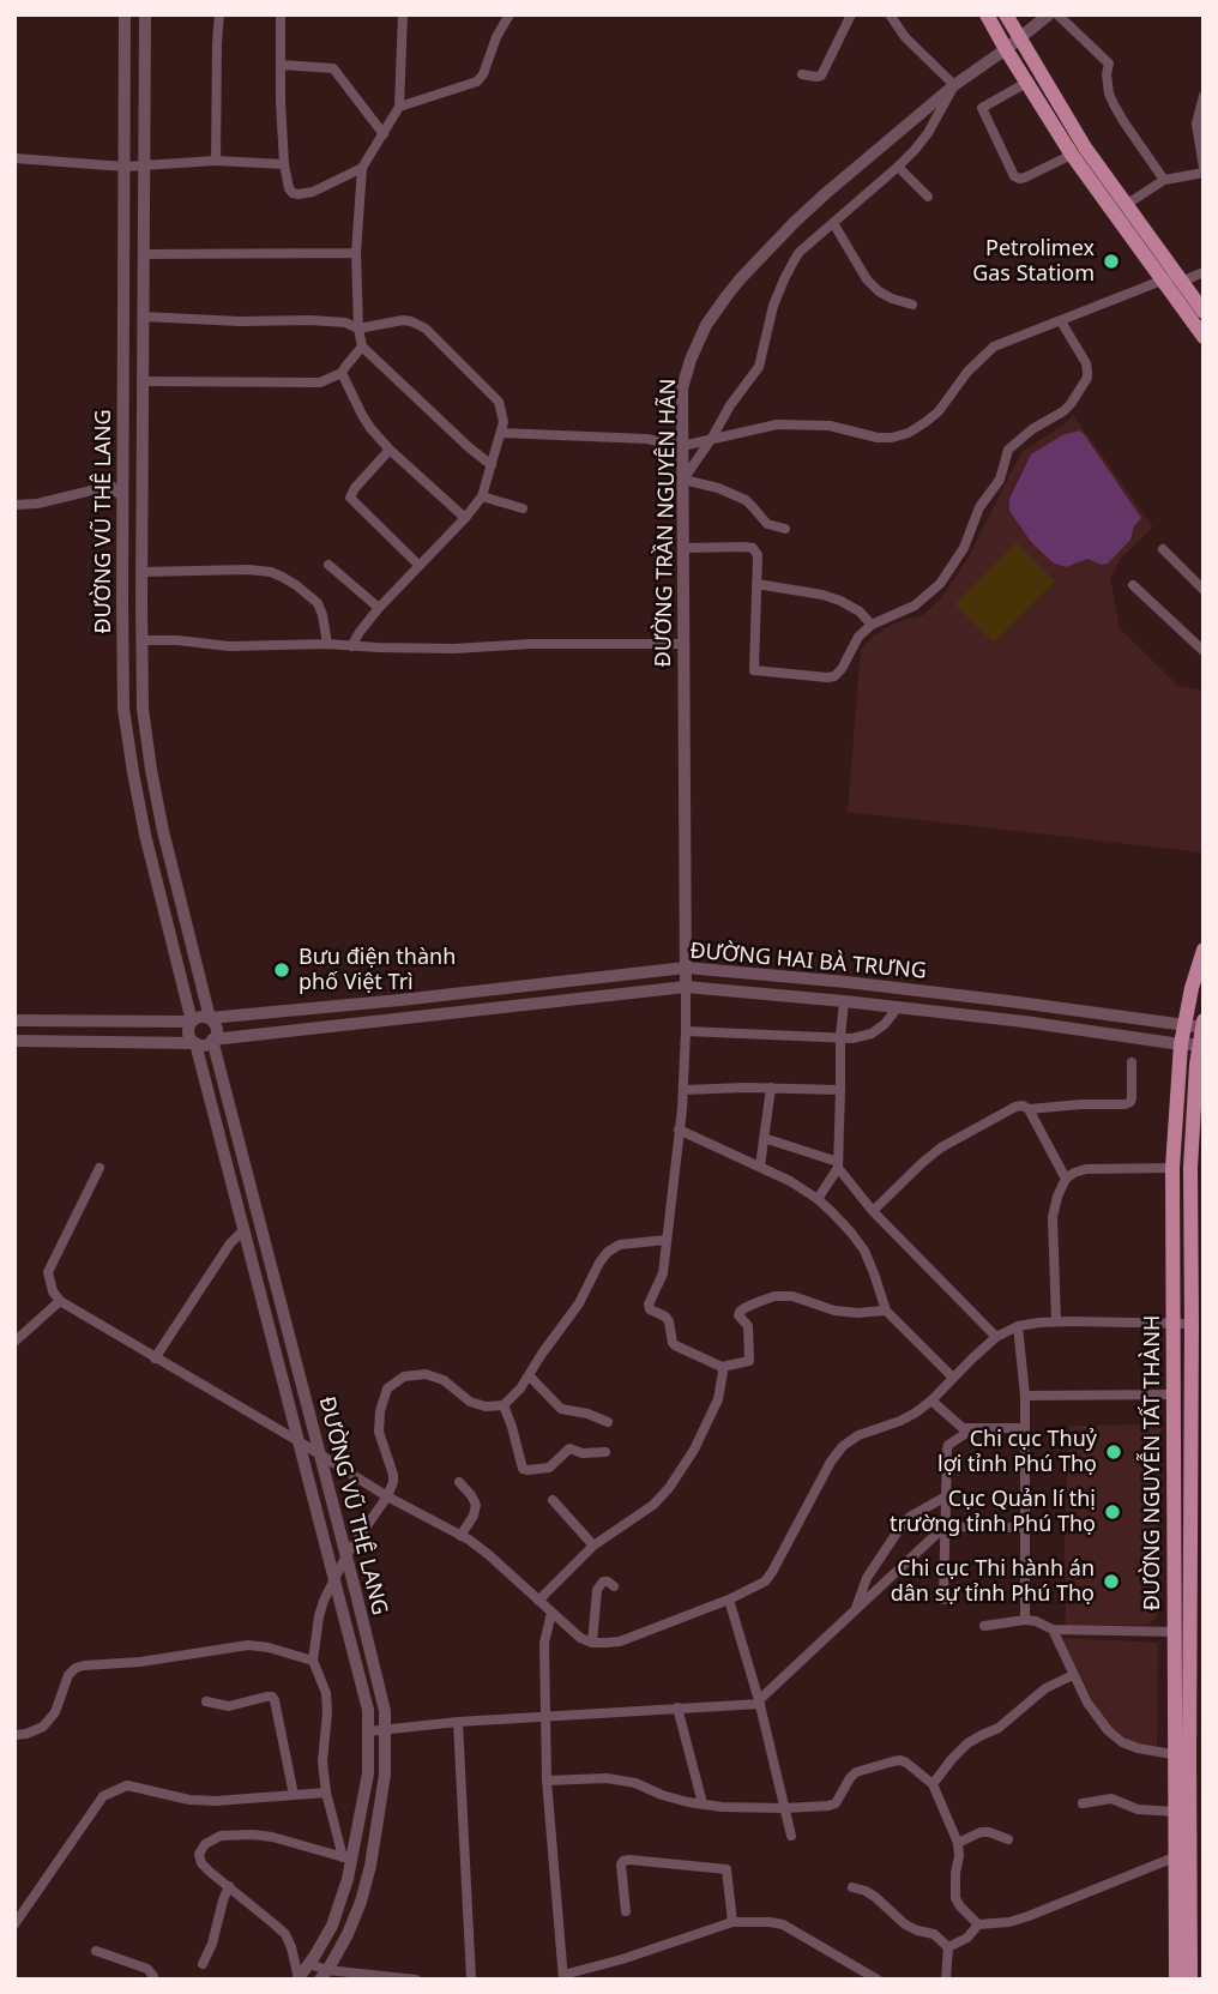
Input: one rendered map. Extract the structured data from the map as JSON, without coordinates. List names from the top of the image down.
{
  "streets": {
    "main road": ["ĐƯỜNG NGUYỄN TẤT THÀNH"],
    "street": ["ĐƯỜNG VŨ THÊ LANG", "ĐƯỜNG TRẦN NGUYÊN HÃN", "ĐƯỜNG HAI BÀ TRƯNG"]
  },
  "crossings": [
    ["ĐƯỜNG VŨ THÊ LANG", "ĐƯỜNG HAI BÀ TRƯNG"],
    ["ĐƯỜNG TRẦN NGUYÊN HÃN", "ĐƯỜNG HAI BÀ TRƯNG"],
    ["ĐƯỜNG HAI BÀ TRƯNG", "ĐƯỜNG NGUYỄN TẤT THÀNH"]
  ],
  "places": [
    "Petrolimex Gas Statiom",
    "Bưu điện thành phố Việt Trì",
    "Chi cục Thuỷ lợi tỉnh Phú Thọ",
    "Cục Quản lí thị trường tỉnh Phú Thọ",
    "Chi cục Thi hành án dân sự tỉnh Phú Thọ"
  ]
}
